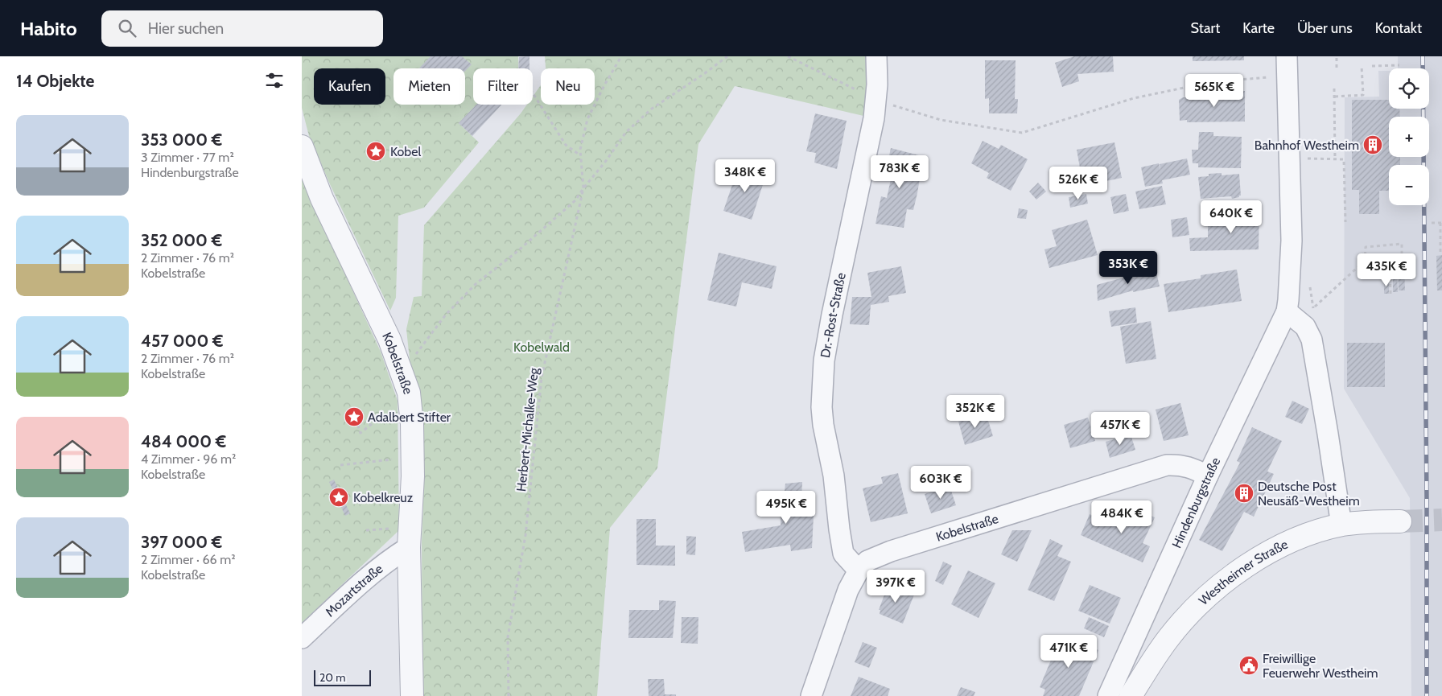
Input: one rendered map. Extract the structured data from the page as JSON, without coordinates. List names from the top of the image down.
{
  "streets": {
    "street": [
      "Dr.-Rost-Straße",
      "Kobelstraße",
      "Hindenburgstraße",
      "Westheimer Straße",
      "Mozartstraße"
    ],
    "path": ["Herbert-Michalke-Weg"]
  },
  "crossings": [
    ["Dr.-Rost-Straße", "Kobelstraße"],
    ["Kobelstraße", "Hindenburgstraße"],
    ["Kobelstraße", "Mozartstraße"]
  ],
  "parks": ["Kobelwald"],
  "places": {
    "building": ["Bahnhof Westheim", "Deutsche Post Neusäß-Westheim"],
    "place": ["Kobel", "Adalbert Stifter", "Kobelkreuz"],
    "public building": ["Freiwillige Feuerwehr Westheim"]
  },
  "scale_bar": "20 m",
  "page": {
    "header": "Habito",
    "search": "Hier suchen",
    "nav": [
      "Start",
      "Karte",
      "Über uns",
      "Kontakt"
    ],
    "heading": "14 Objekte",
    "map_buttons": ["+", "−"],
    "chip": [
      "Kaufen",
      "Mieten",
      "Filter",
      "Neu"
    ],
    "price": [
      "565K €",
      "783K €",
      "348K €",
      "526K €",
      "640K €",
      "353K €",
      "435K €",
      "352K €",
      "457K €",
      "603K €",
      "495K €",
      "484K €",
      "397K €",
      "471K €"
    ],
    "list": [
      {
        "name": "353 000 €",
        "note": "3 Zimmer · 77 m² · Hindenburgstraße"
      },
      {
        "name": "352 000 €",
        "note": "2 Zimmer · 76 m² · Kobelstraße"
      },
      {
        "name": "457 000 €",
        "note": "2 Zimmer · 76 m² · Kobelstraße"
      },
      {
        "name": "484 000 €",
        "note": "4 Zimmer · 96 m² · Kobelstraße"
      },
      {
        "name": "397 000 €",
        "note": "2 Zimmer · 66 m² · Kobelstraße"
      }
    ],
    "scale": "20 m"
  }
}
